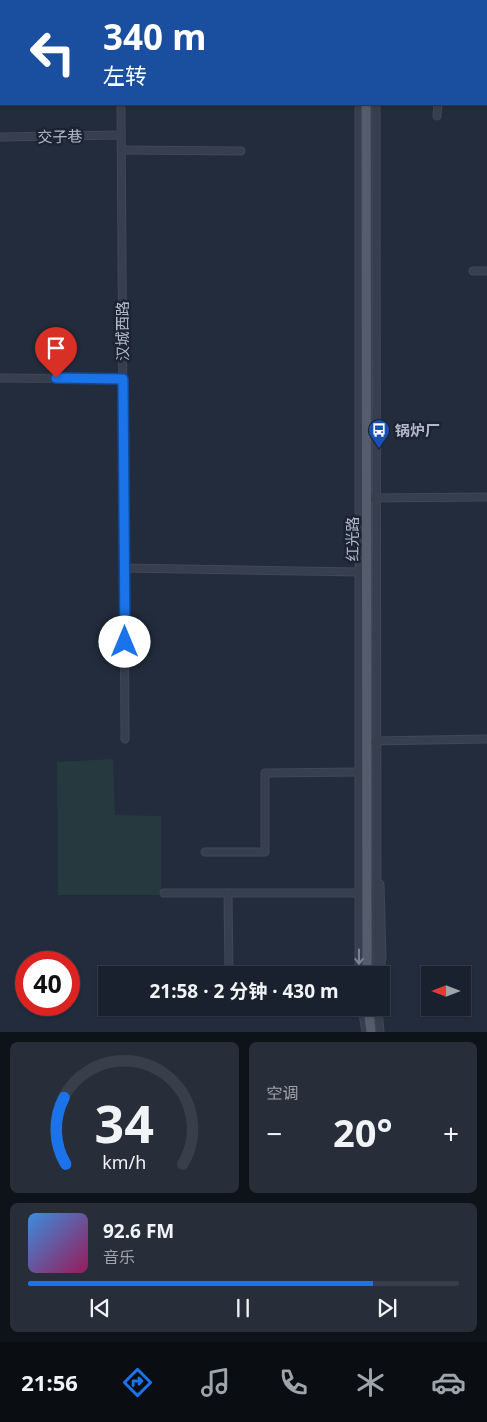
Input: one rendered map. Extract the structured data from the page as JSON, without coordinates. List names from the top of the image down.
{
  "streets": {
    "main road": ["红光路"],
    "street": ["交子巷", "汉城西路"]
  },
  "crossings": [
    ["交子巷", "汉城西路"]
  ],
  "places": {
    "bus stop": ["锅炉厂"]
  },
  "north": "left",
  "page": {
    "turn": ["340 m", "左转"],
    "limit": "40",
    "trip": "21:58 · 2 分钟 · 430 m",
    "tile": "空调",
    "heat": ["−", "20°", "+"],
    "song": ["92.6 FM", "音乐"],
    "tabs": "21:56",
    "gauge": ["34", "km/h"]
  }
}
